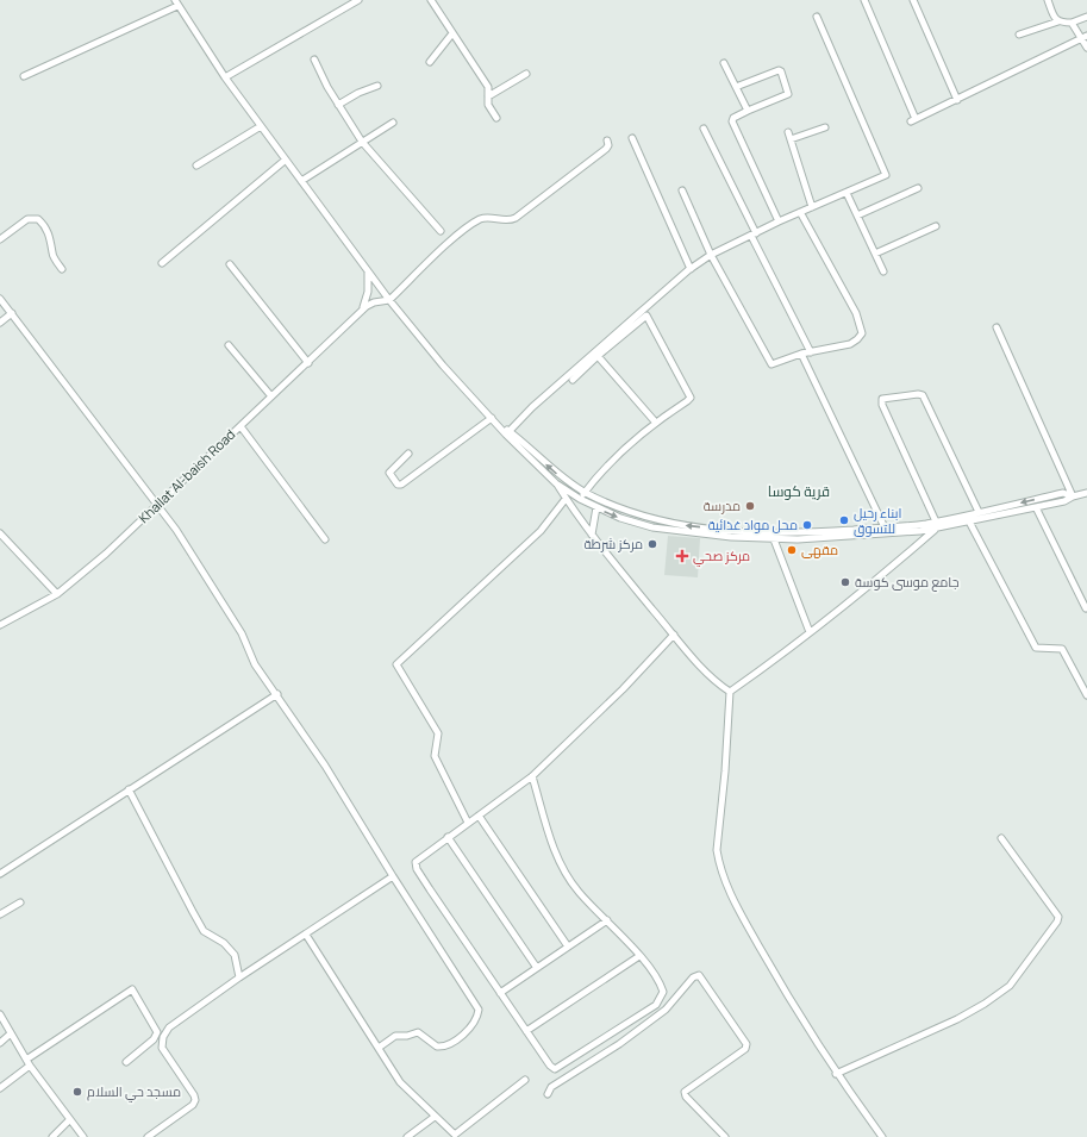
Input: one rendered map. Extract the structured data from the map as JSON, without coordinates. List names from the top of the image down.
{
  "streets": {
    "street": ["Khallat Al-baish Road"]
  },
  "districts": ["قرية كوسا"],
  "places": {
    "other": [
      "مدرسة",
      "ابناء رحيل للتسوق",
      "محل مواد غذائية",
      "مركز شرطة",
      "مقهى",
      "جامع موسى كوسة",
      "مسجد حي السلام"
    ],
    "health": ["مركز صحي"]
  }
}
